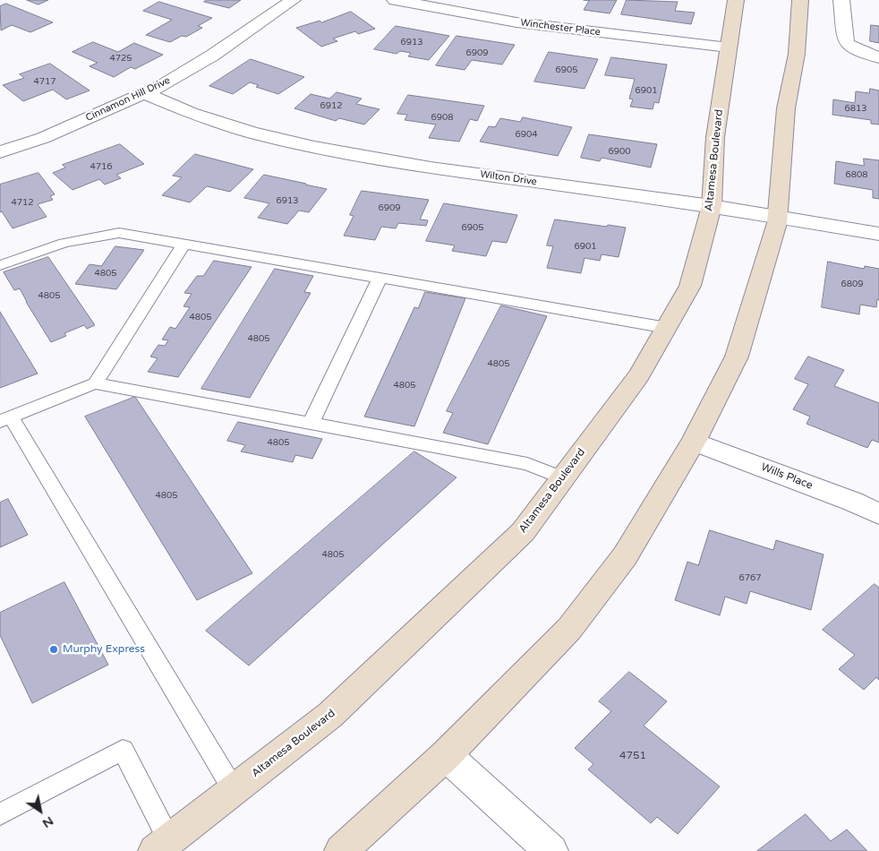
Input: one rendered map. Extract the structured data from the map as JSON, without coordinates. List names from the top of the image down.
{
  "streets": {
    "main road": ["Altamesa Boulevard"],
    "street": [
      "Winchester Place",
      "Cinnamon Hill Drive",
      "Wilton Drive",
      "Wills Place"
    ]
  },
  "crossings": [
    ["Winchester Place", "Altamesa Boulevard"],
    ["Cinnamon Hill Drive", "Wilton Drive"],
    ["Altamesa Boulevard", "Wilton Drive"]
  ],
  "places": ["Murphy Express"],
  "house_numbers": [
    "6913",
    "6909",
    "4725",
    "6905",
    "4717",
    "6901",
    "6912",
    "6813",
    "6908",
    "6904",
    "6900",
    "4716",
    "6808",
    "6913",
    "4712",
    "6909",
    "6905",
    "6901",
    "4805",
    "6809",
    "4805",
    "4805",
    "4805",
    "4805",
    "4805",
    "4805",
    "4805",
    "4805",
    "6767",
    "4751"
  ],
  "north": "bottom right"
}
